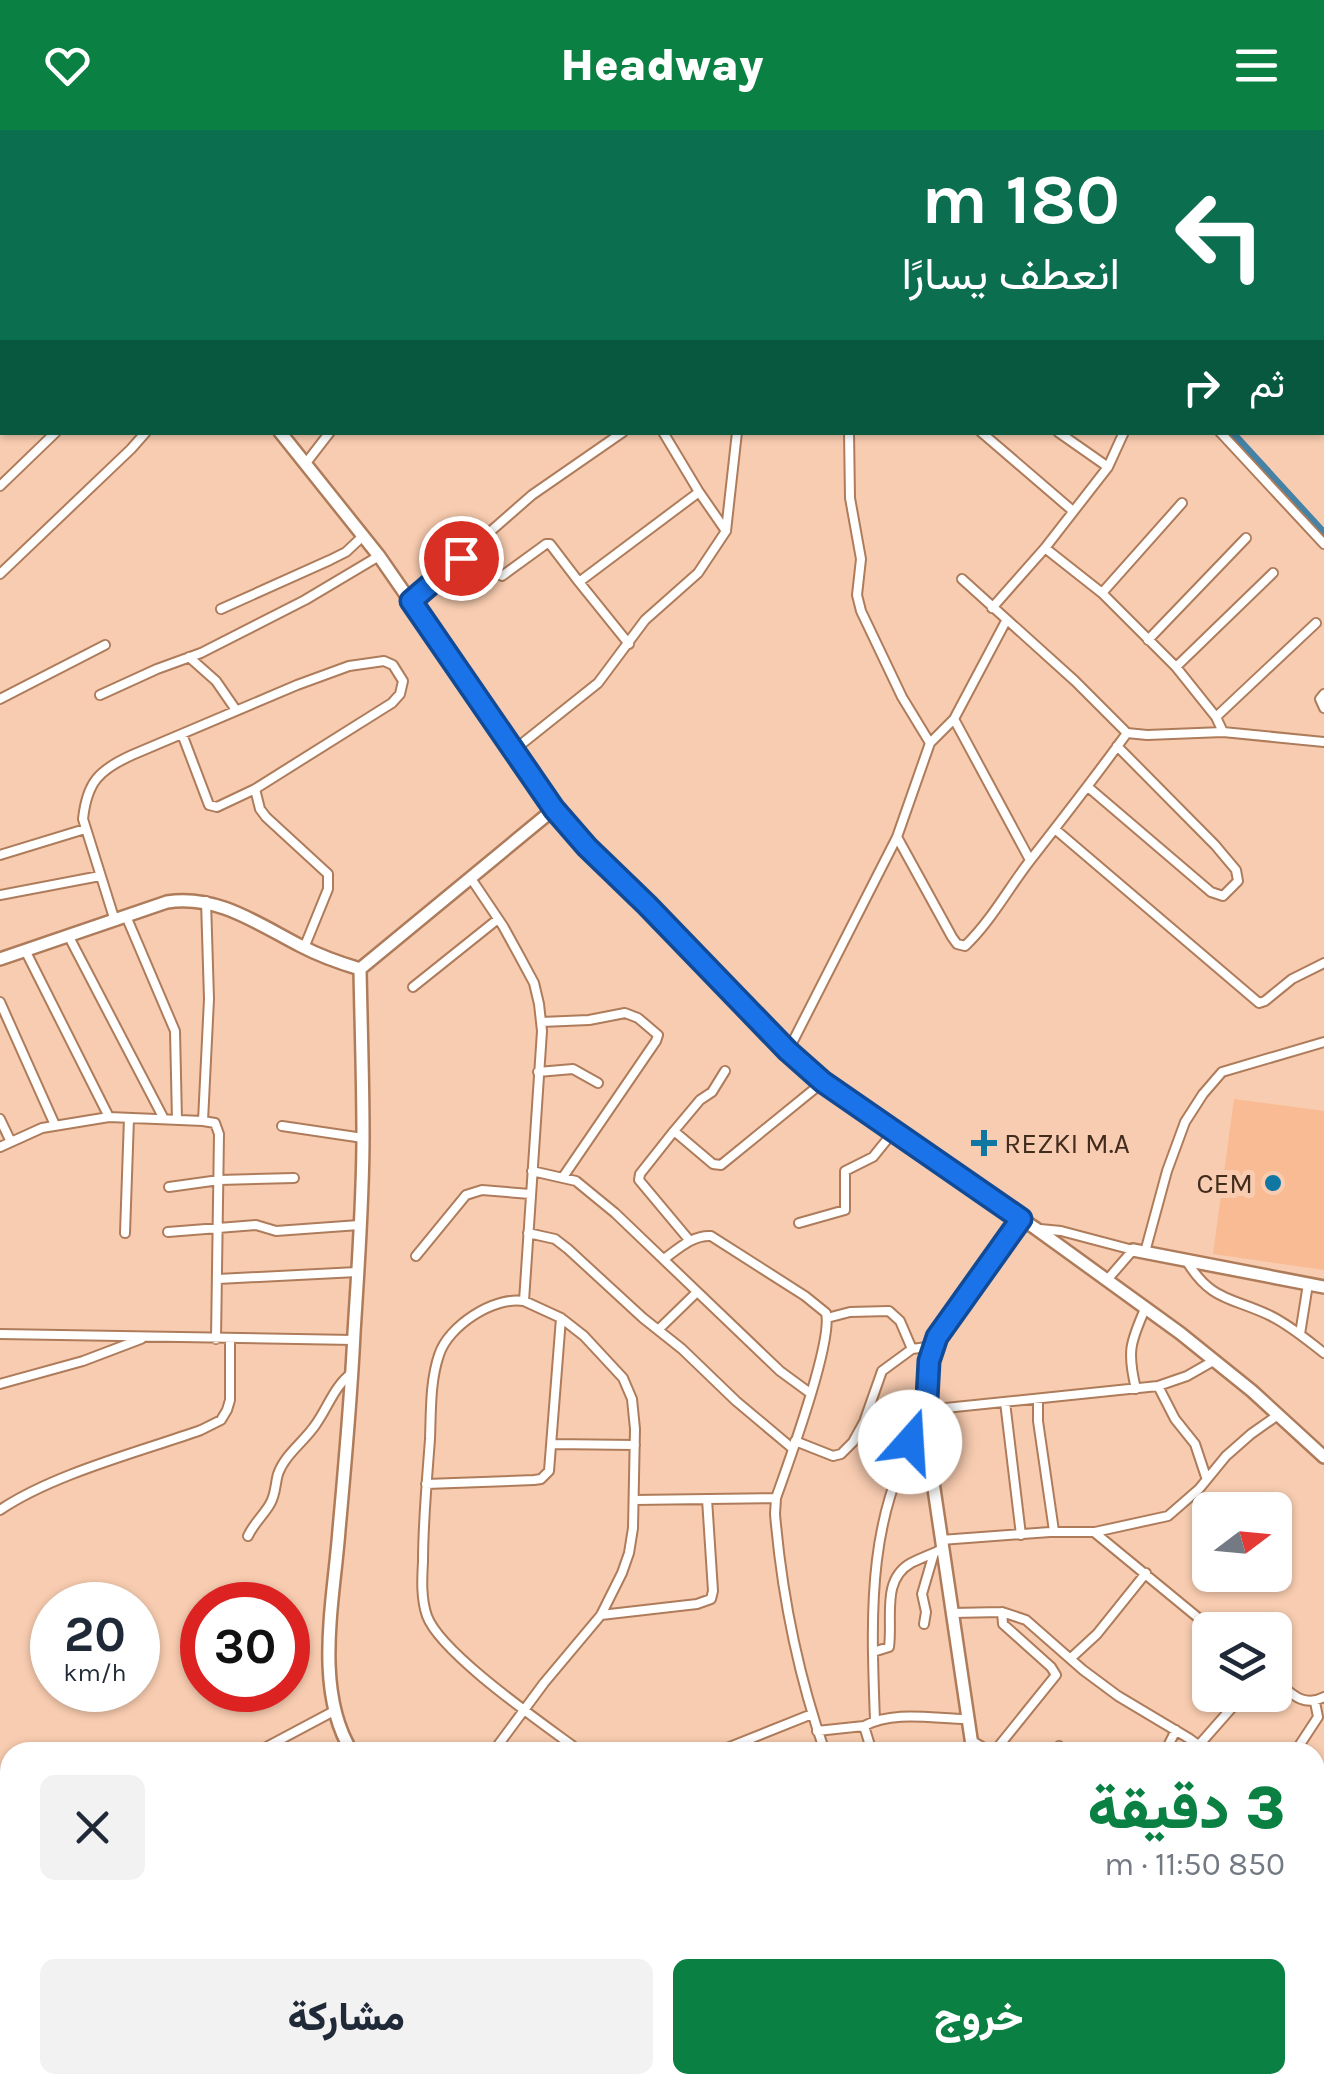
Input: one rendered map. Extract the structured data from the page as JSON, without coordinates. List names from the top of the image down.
{
  "places": {
    "health": ["REZKI M.A"],
    "other": ["CEM"]
  },
  "north": "right",
  "page": {
    "header": "Headway",
    "turn": ["180 m", "انعطف يسارًا"],
    "then": "ثم",
    "speed": "20 km/h",
    "limit": "30",
    "heading": ["3 دقيقة", "850 m · 11:50"],
    "buttons": ["خروج", "مشاركة"]
  }
}
